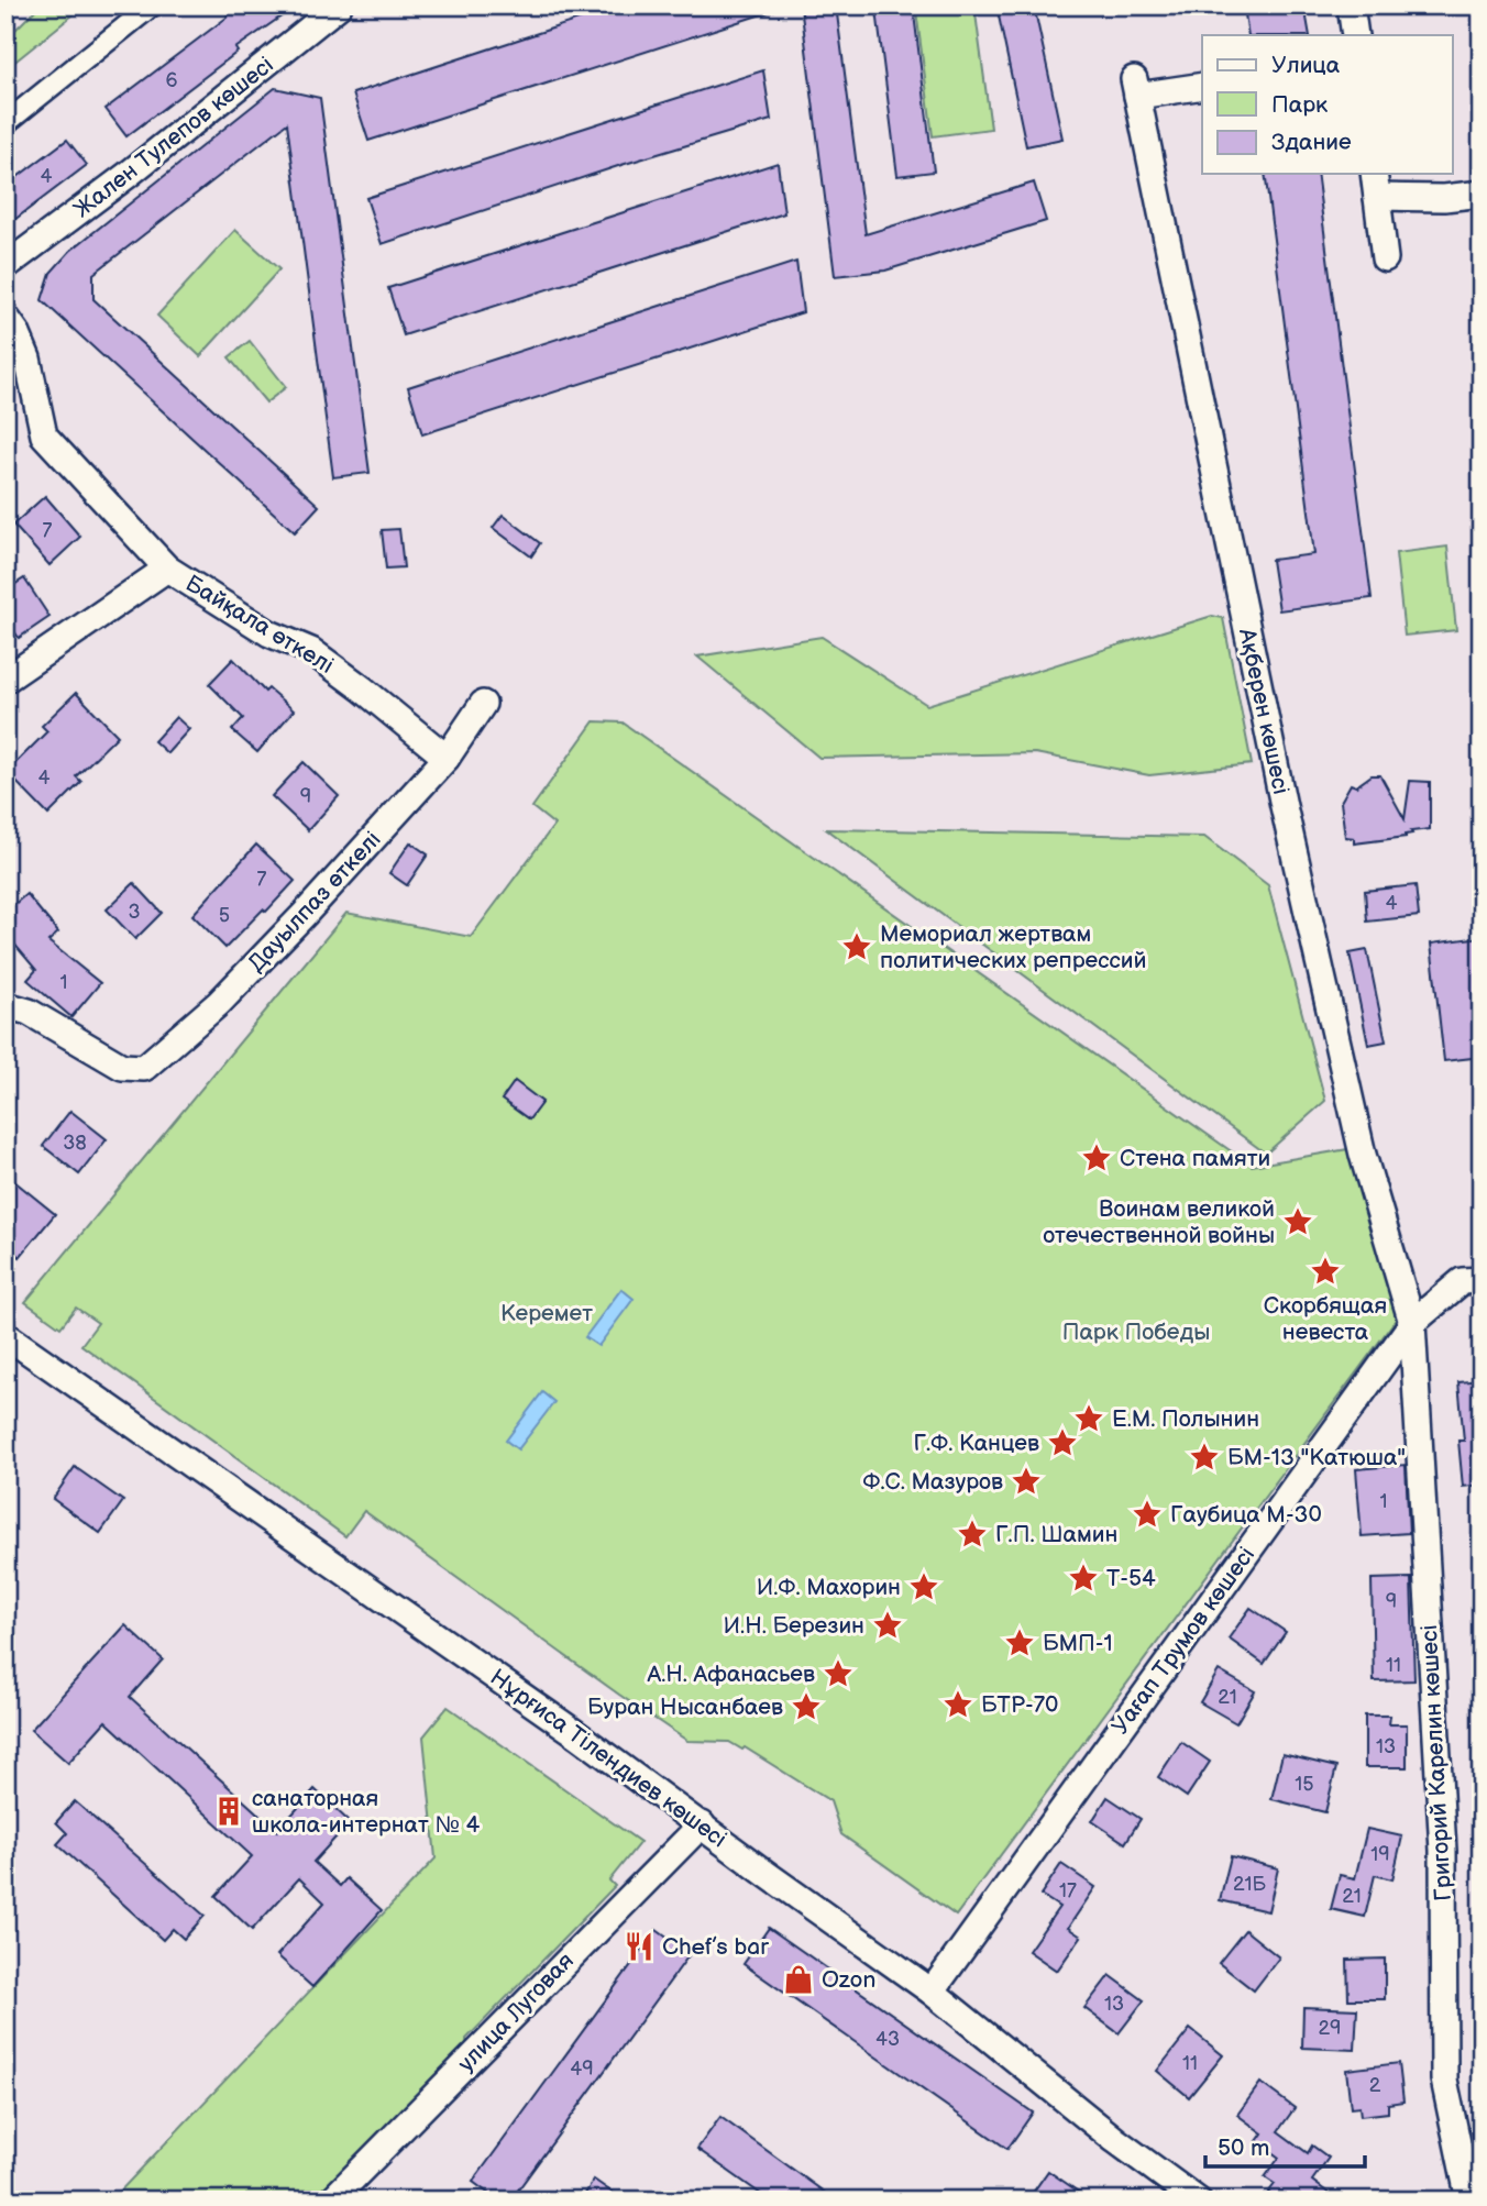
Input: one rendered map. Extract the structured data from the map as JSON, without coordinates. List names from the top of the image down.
{
  "streets": {
    "street": [
      "Жален Тулепов көшесі",
      "Байқала өткелі",
      "Ақберен көшесі",
      "Дауылпаз өткелі",
      "Уағап Трумов көшесі",
      "Нұрғиса Тілендиев көшесі",
      "Григорий Карелин көшесі",
      "улица Луговая"
    ]
  },
  "crossings": [
    ["Байқала өткелі", "Дауылпаз өткелі"],
    ["Ақберен көшесі", "Уағап Трумов көшесі"],
    ["Ақберен көшесі", "Григорий Карелин көшесі"],
    ["Уағап Трумов көшесі", "Нұрғиса Тілендиев көшесі"],
    ["Уағап Трумов көшесі", "Григорий Карелин көшесі"],
    ["Нұрғиса Тілендиев көшесі", "улица Луговая"]
  ],
  "parks": ["Керемет", "Парк Победы"],
  "places": {
    "place": [
      "Мемориал жертвам политических репрессий",
      "Стена памяти",
      "Воинам великой отечественной войны",
      "Скорбящая невеста",
      "Е.М. Полынин",
      "Г.Ф. Канцев",
      "БМ-13 \"Катюша\"",
      "Ф.С. Мазуров",
      "Гаубица М-30",
      "Г.П. Шамин",
      "Т-54",
      "И.Ф. Махорин",
      "И.Н. Березин",
      "БМП-1",
      "А.Н. Афанасьев",
      "БТР-70",
      "Буран Нысанбаев"
    ],
    "building": ["санаторная школа-интернат № 4"],
    "restaurant": ["Chef’s bar"],
    "shop": ["Ozon"]
  },
  "house_numbers": [
    "6",
    "4",
    "7",
    "4",
    "9",
    "7",
    "4",
    "3",
    "5",
    "1",
    "38",
    "1",
    "9",
    "11",
    "21",
    "13",
    "15",
    "19",
    "21Б",
    "17",
    "21",
    "13",
    "29",
    "43",
    "11",
    "49",
    "2"
  ],
  "legend": ["Улица", "Парк", "Здание"],
  "scale_bar": "50 m"
}
